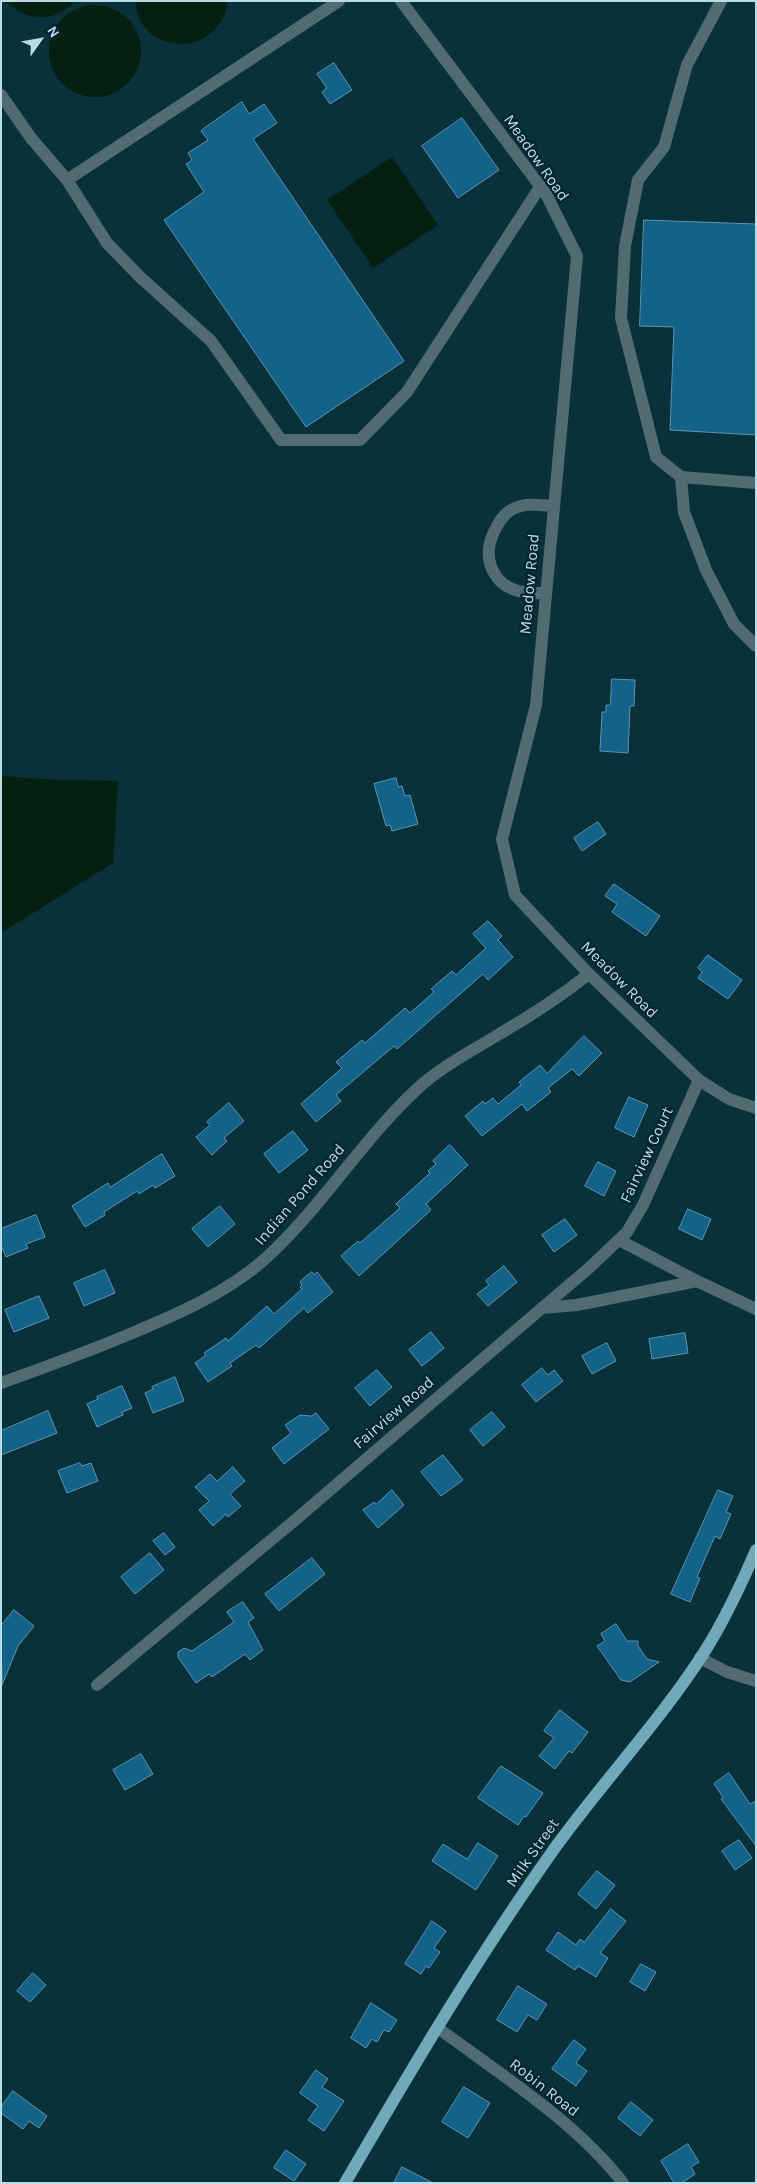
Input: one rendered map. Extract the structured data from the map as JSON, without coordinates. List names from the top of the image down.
{
  "streets": {
    "main road": ["Milk Street"],
    "street": [
      "Meadow Road",
      "Fairview Court",
      "Indian Pond Road",
      "Fairview Road",
      "Robin Road"
    ]
  },
  "crossings": [
    ["Meadow Road", "Fairview Court"],
    ["Meadow Road", "Indian Pond Road"],
    ["Fairview Court", "Fairview Road"],
    ["Milk Street", "Robin Road"]
  ],
  "north": "top right"
}
